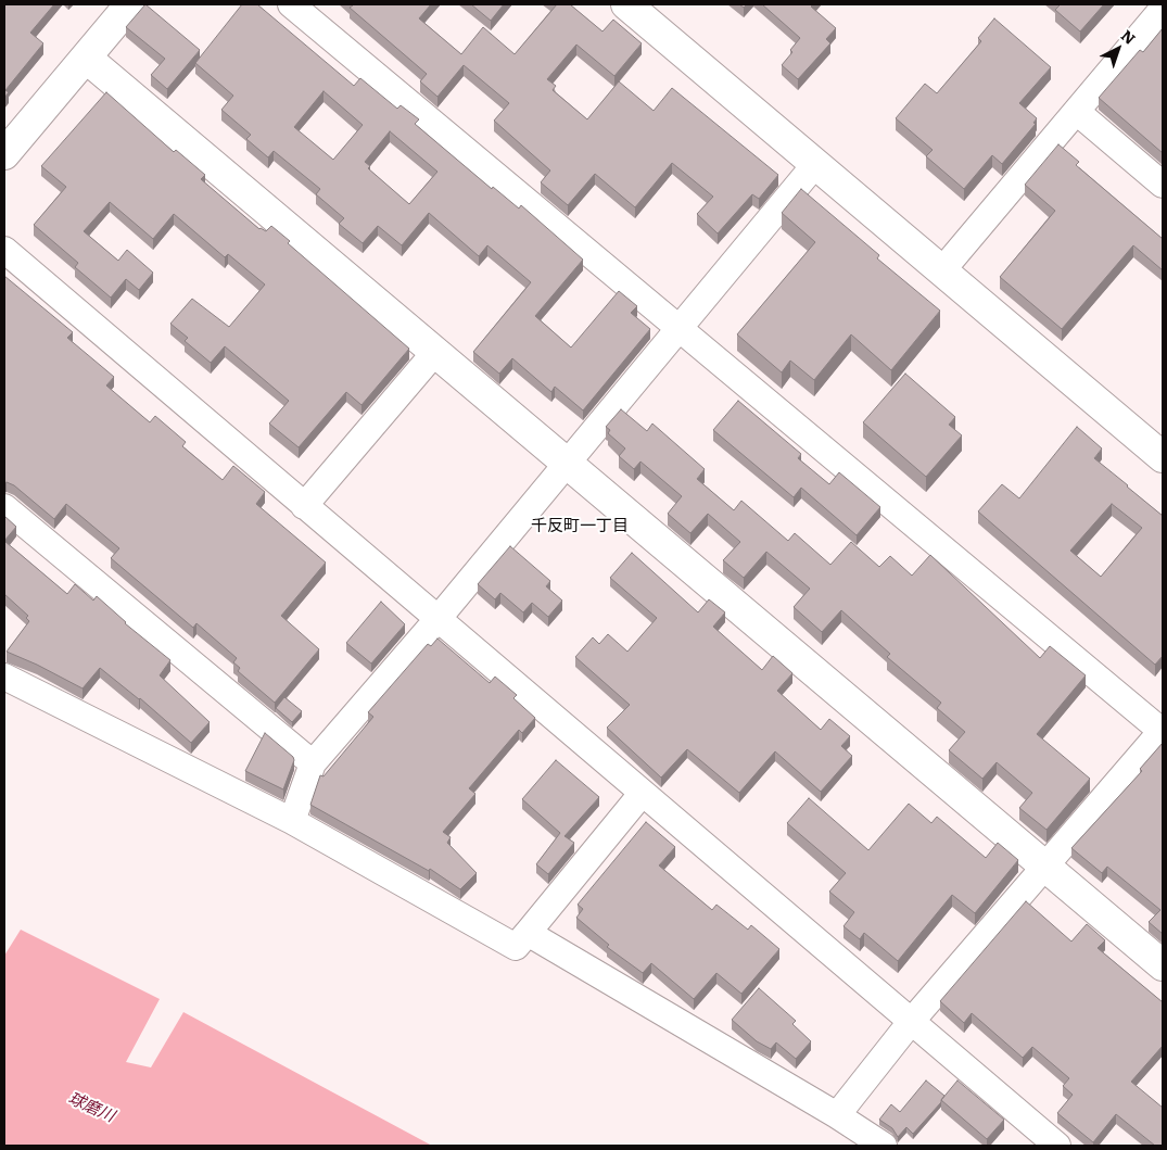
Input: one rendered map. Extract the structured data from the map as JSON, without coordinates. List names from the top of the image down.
{
  "districts": ["千反町一丁目"],
  "water": ["球磨川"],
  "north": "top right"
}
